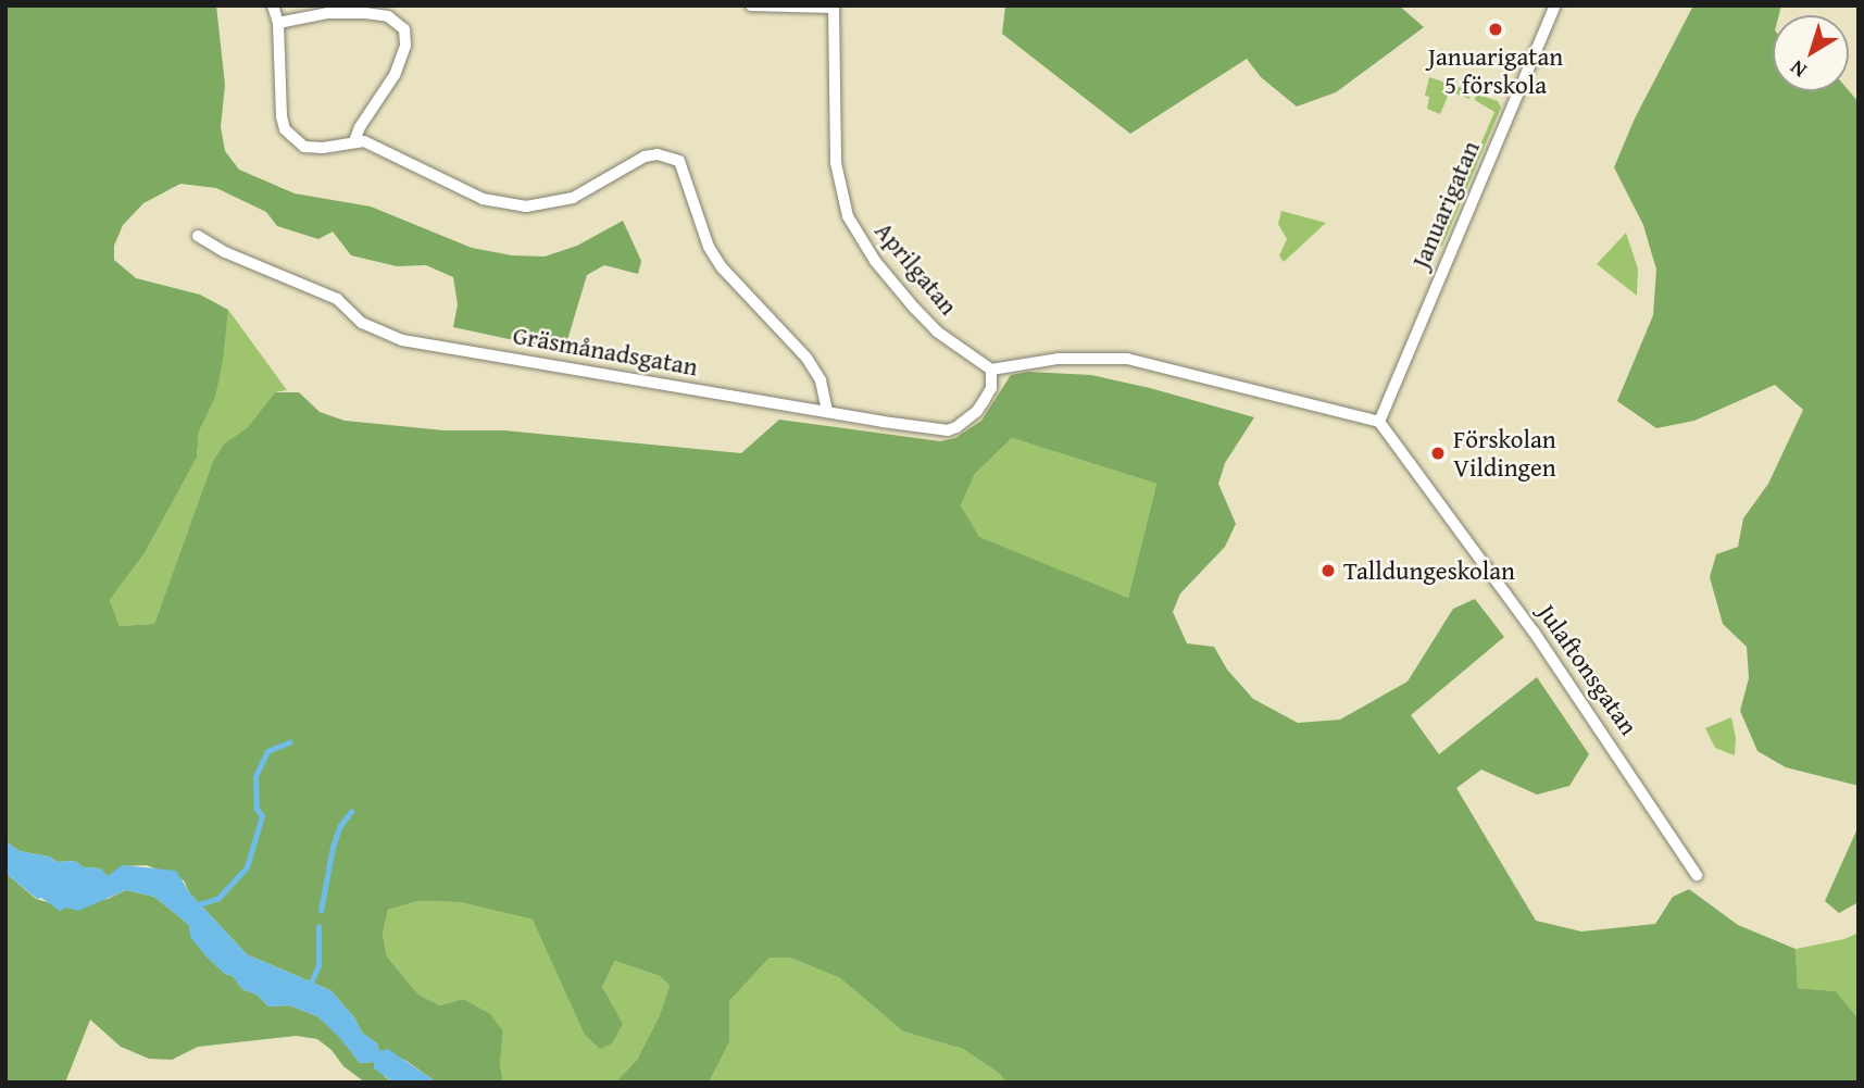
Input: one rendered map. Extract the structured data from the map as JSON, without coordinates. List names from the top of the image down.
{
  "streets": {
    "street": [
      "Januarigatan",
      "Aprilgatan",
      "Gräsmånadsgatan",
      "Julaftonsgatan"
    ]
  },
  "crossings": [
    ["Januarigatan", "Julaftonsgatan"],
    ["Aprilgatan", "Gräsmånadsgatan"]
  ],
  "places": ["Januarigatan 5 förskola", "Förskolan Vildingen", "Talldungeskolan"],
  "north": "bottom left"
}
